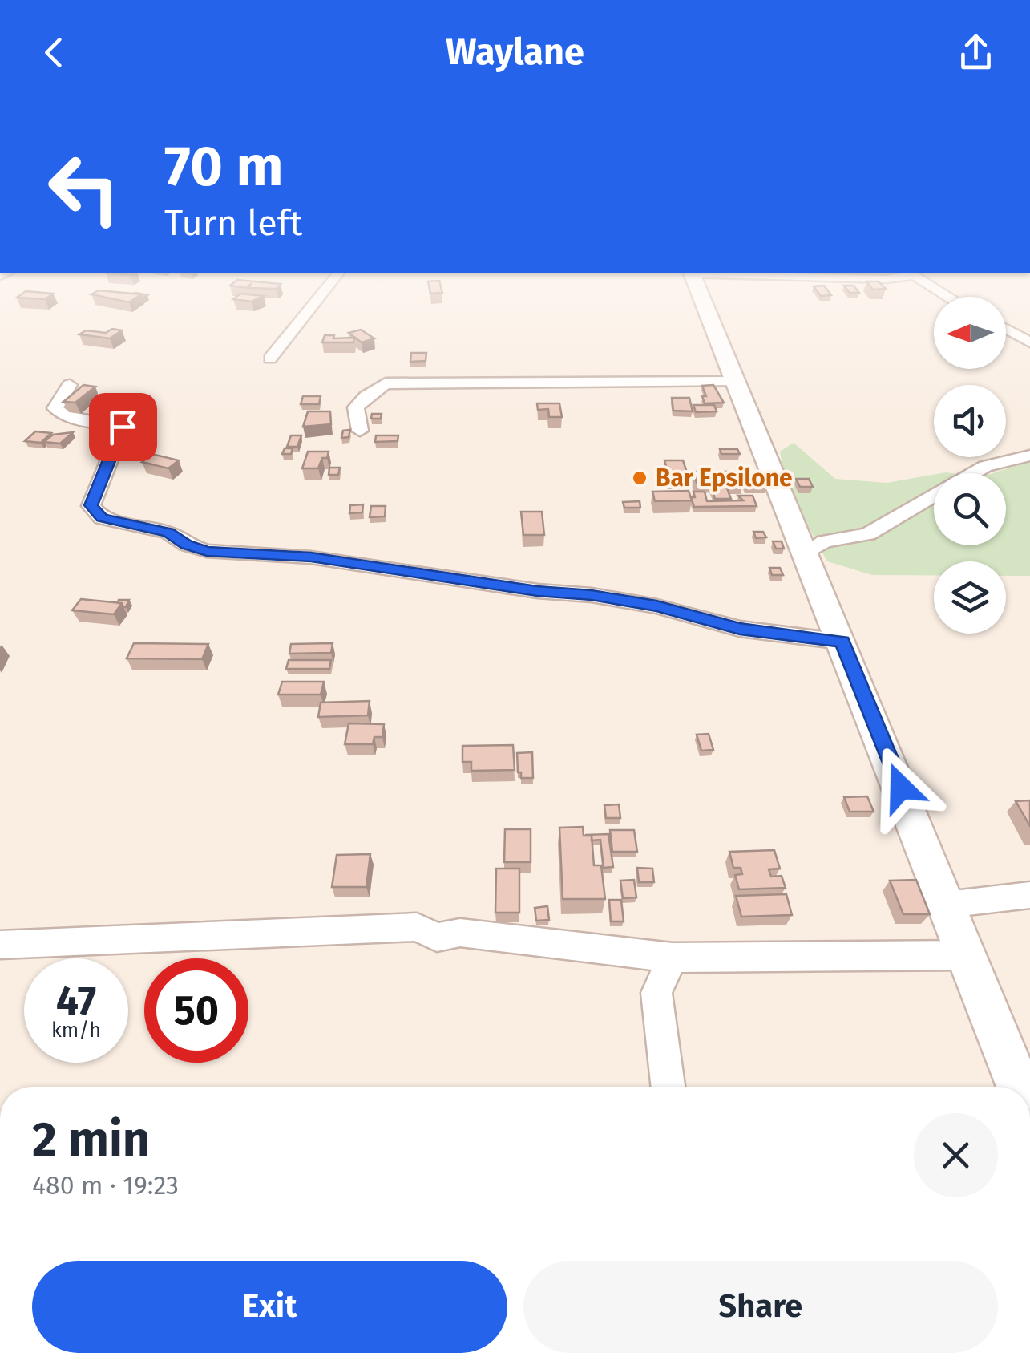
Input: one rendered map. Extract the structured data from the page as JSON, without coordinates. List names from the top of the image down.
{
  "places": ["Bar Epsilone"],
  "north": "left",
  "page": {
    "header": "Waylane",
    "turn": ["70 m", "Turn left"],
    "speed": "47 km/h",
    "limit": "50",
    "heading": ["2 min", "480 m · 19:23"],
    "buttons": ["Exit", "Share"]
  }
}
